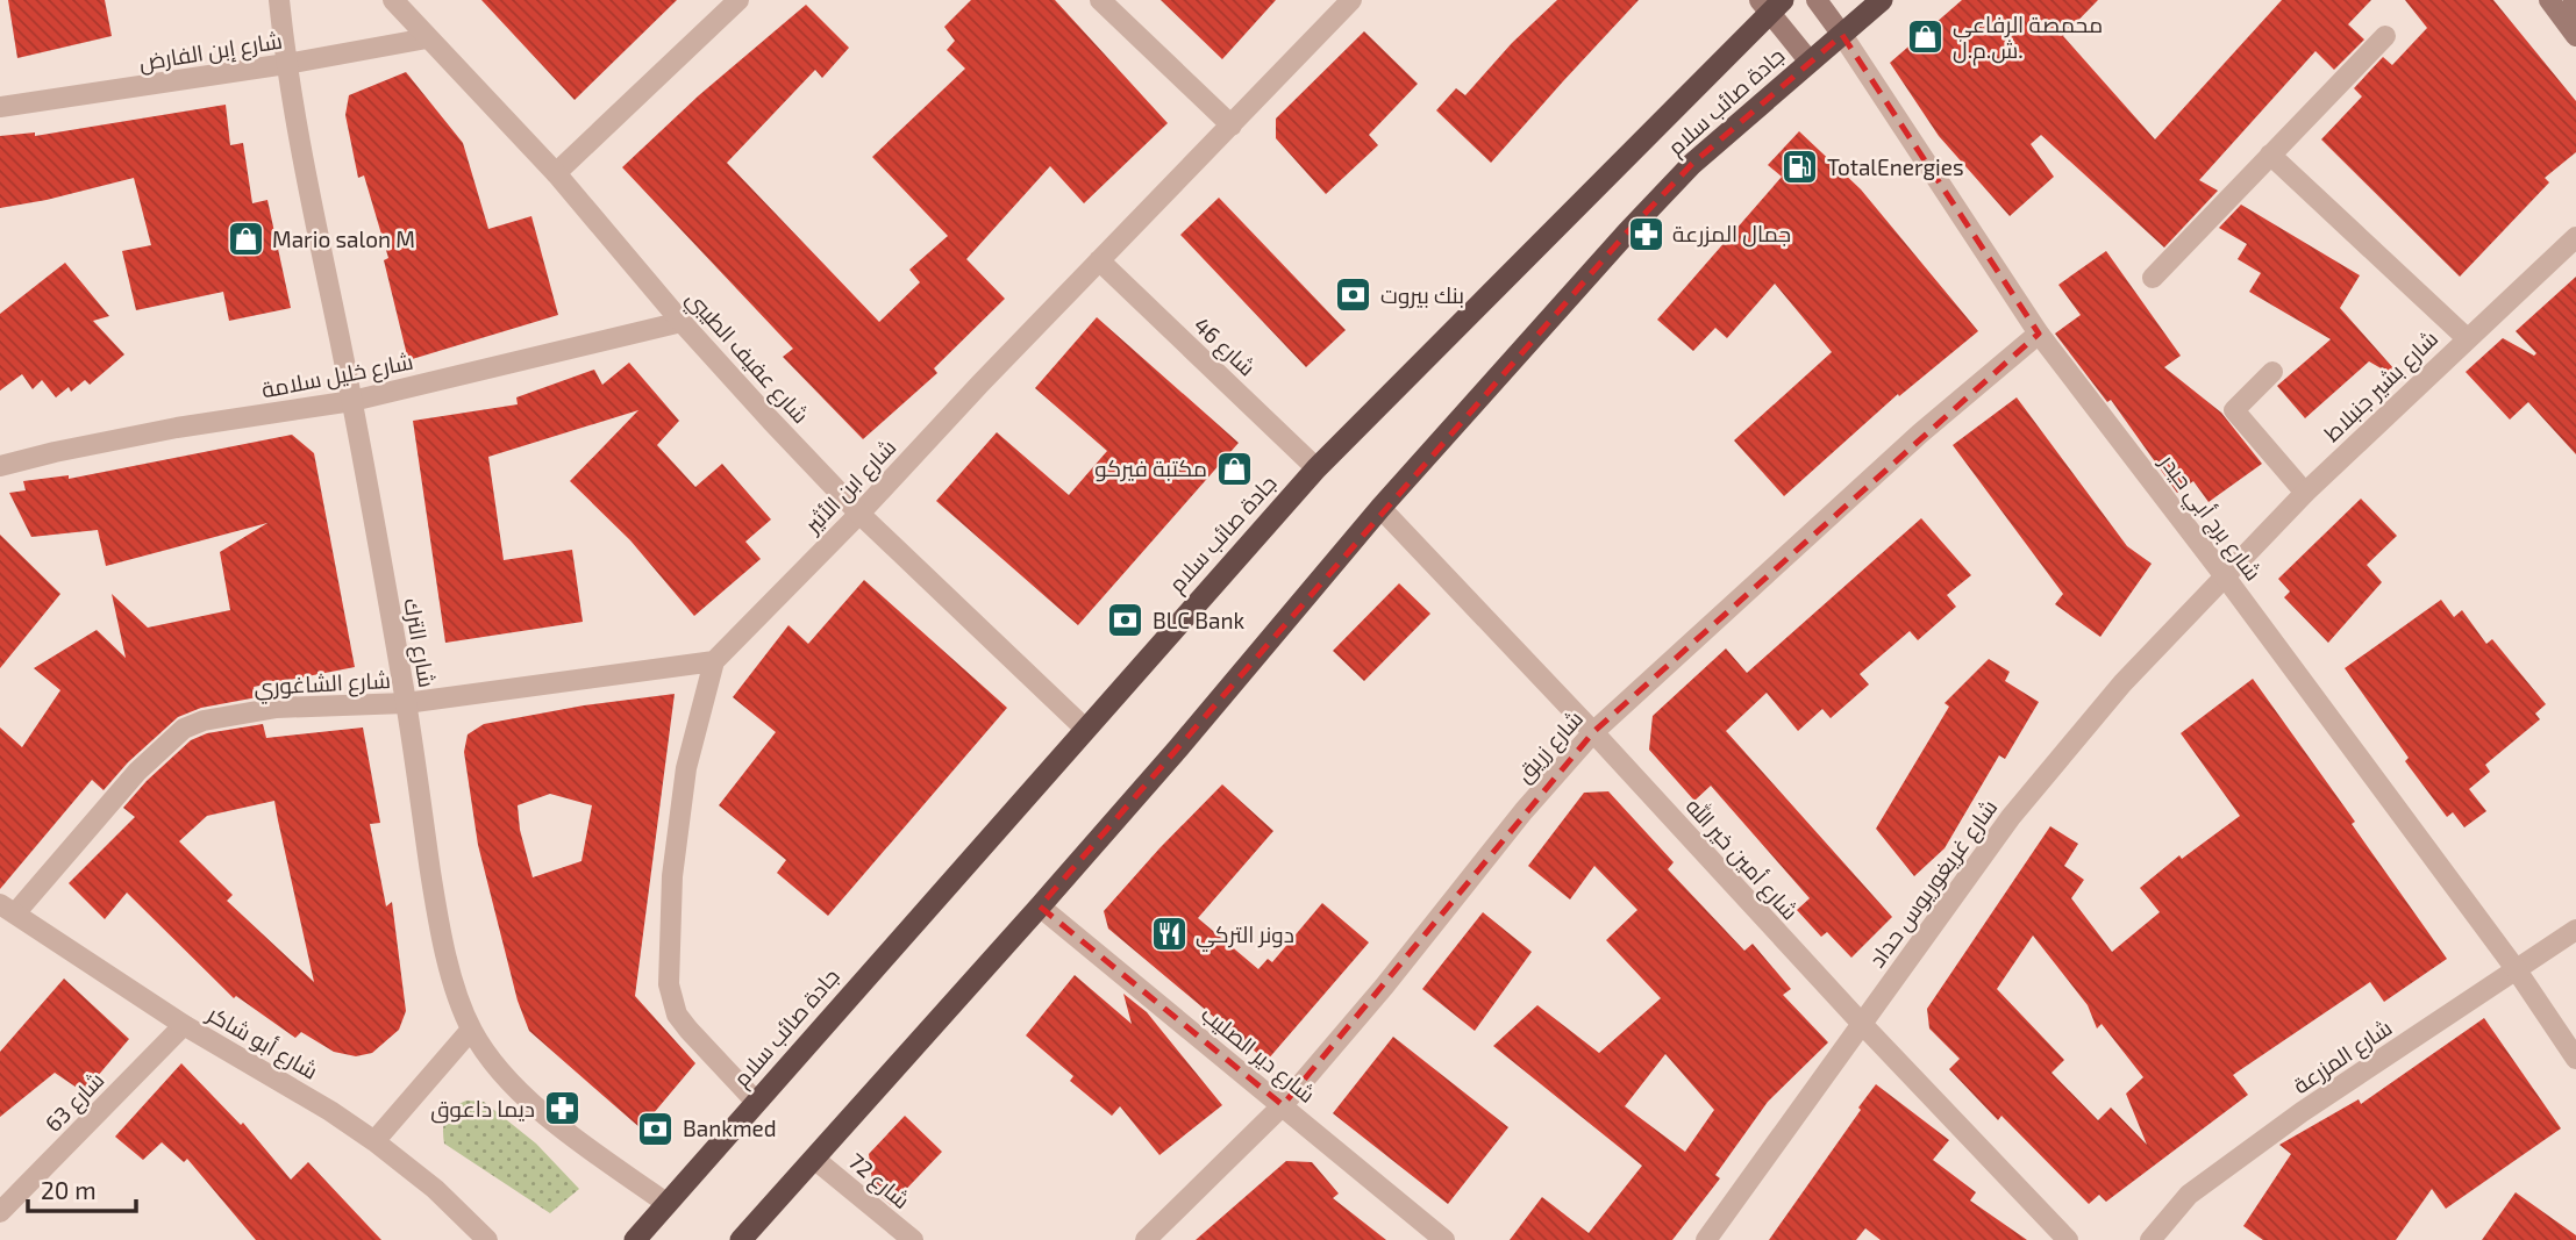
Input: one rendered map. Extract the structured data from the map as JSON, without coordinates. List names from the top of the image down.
{
  "streets": {
    "highway": ["جادة صائب سلام"],
    "main road": ["شارع برج أبي حيدر"],
    "street": [
      "شارع إبن الفارض",
      "شارع 46",
      "شارع عفيف الطيبي",
      "شارع خليل سلامة",
      "شارع بشير جنبلاط",
      "شارع ابن الأثير",
      "شارع الترك",
      "شارع الشاغوري",
      "شارع زريق",
      "شارع أمين خير الله",
      "شارع غريغوريوس حداد",
      "شارع أبو شاكر",
      "شارع دير الصليب",
      "شارع المزرعة",
      "شارع 63",
      "شارع 72"
    ]
  },
  "crossings": [
    ["شارع إبن الفارض", "شارع عفيف الطيبي"],
    ["شارع إبن الفارض", "شارع الترك"],
    ["جادة صائب سلام", "شارع 46"],
    ["جادة صائب سلام", "شارع عفيف الطيبي"],
    ["جادة صائب سلام", "شارع ابن الأثير"],
    ["جادة صائب سلام", "شارع برج أبي حيدر"],
    ["جادة صائب سلام", "شارع الترك"],
    ["جادة صائب سلام", "شارع أمين خير الله"],
    ["جادة صائب سلام", "شارع دير الصليب"],
    ["جادة صائب سلام", "شارع 72"],
    ["شارع 46", "شارع ابن الأثير"],
    ["شارع عفيف الطيبي", "شارع خليل سلامة"],
    ["شارع عفيف الطيبي", "شارع ابن الأثير"],
    ["شارع خليل سلامة", "شارع الترك"],
    ["شارع بشير جنبلاط", "شارع برج أبي حيدر"],
    ["شارع بشير جنبلاط", "شارع غريغوريوس حداد"],
    ["شارع ابن الأثير", "شارع الشاغوري"],
    ["شارع برج أبي حيدر", "شارع زريق"],
    ["شارع برج أبي حيدر", "شارع غريغوريوس حداد"],
    ["شارع برج أبي حيدر", "شارع المزرعة"],
    ["شارع الترك", "شارع الشاغوري"],
    ["شارع الشاغوري", "شارع أبو شاكر"],
    ["شارع زريق", "شارع أمين خير الله"],
    ["شارع زريق", "شارع دير الصليب"],
    ["شارع أمين خير الله", "شارع غريغوريوس حداد"],
    ["شارع أبو شاكر", "شارع 63"]
  ],
  "places": {
    "shop": ["محمصة الرفاعي ش.م.ل.", "Mario salon M", "مكتبة فيركو"],
    "fuel station": ["TotalEnergies"],
    "pharmacy": ["جمال المزرعة", "ديما داعوق"],
    "bank": ["بنك بيروت", "BLC Bank", "Bankmed"],
    "restaurant": ["دونر التركي"]
  },
  "scale_bar": "20 m"
}
